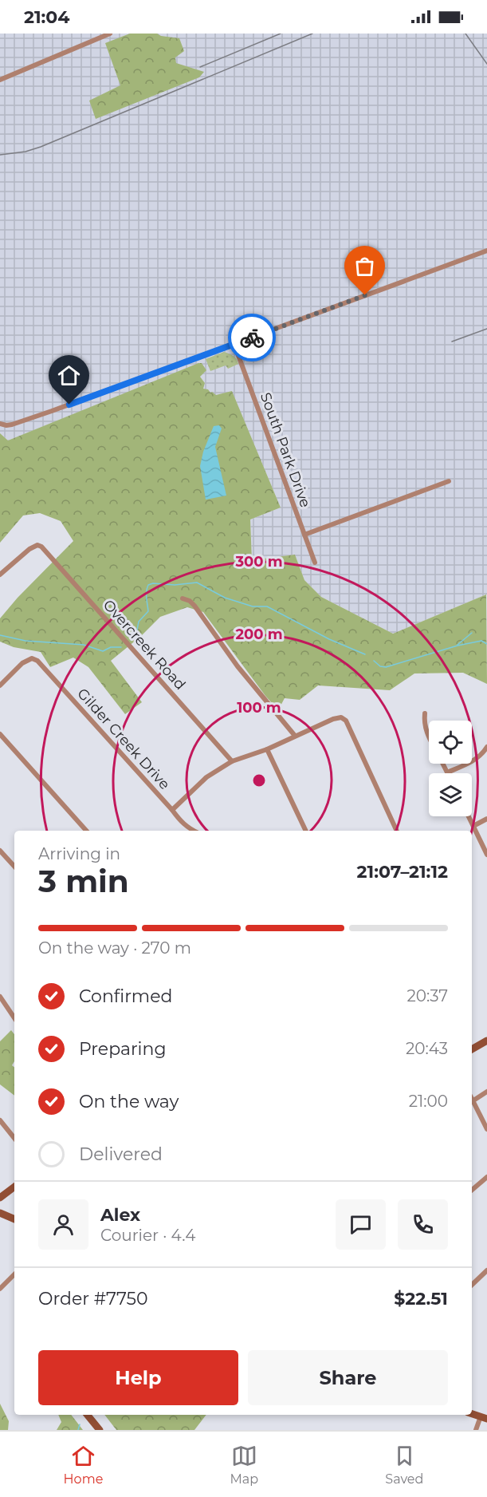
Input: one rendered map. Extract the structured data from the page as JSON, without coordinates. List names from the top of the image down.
{
  "streets": {
    "street": ["South Park Drive", "Overcreek Road", "Gilder Creek Drive"]
  },
  "page": {
    "status": "21:04",
    "heading": ["3 min", "Arriving in", "21:07–21:12"],
    "panel": [
      "Alex",
      "Courier · 4.4",
      "Order #7750",
      "$22.51"
    ],
    "bar": "On the way · 270 m",
    "list": [
      ["Confirmed", "20:37"],
      ["Preparing", "20:43"],
      ["On the way", "21:00"],
      "Delivered"
    ],
    "buttons": ["Help", "Share"],
    "tabs": ["Home", "Map", "Saved"]
  },
  "rings": ["300 m", "200 m", "100 m"]
}
